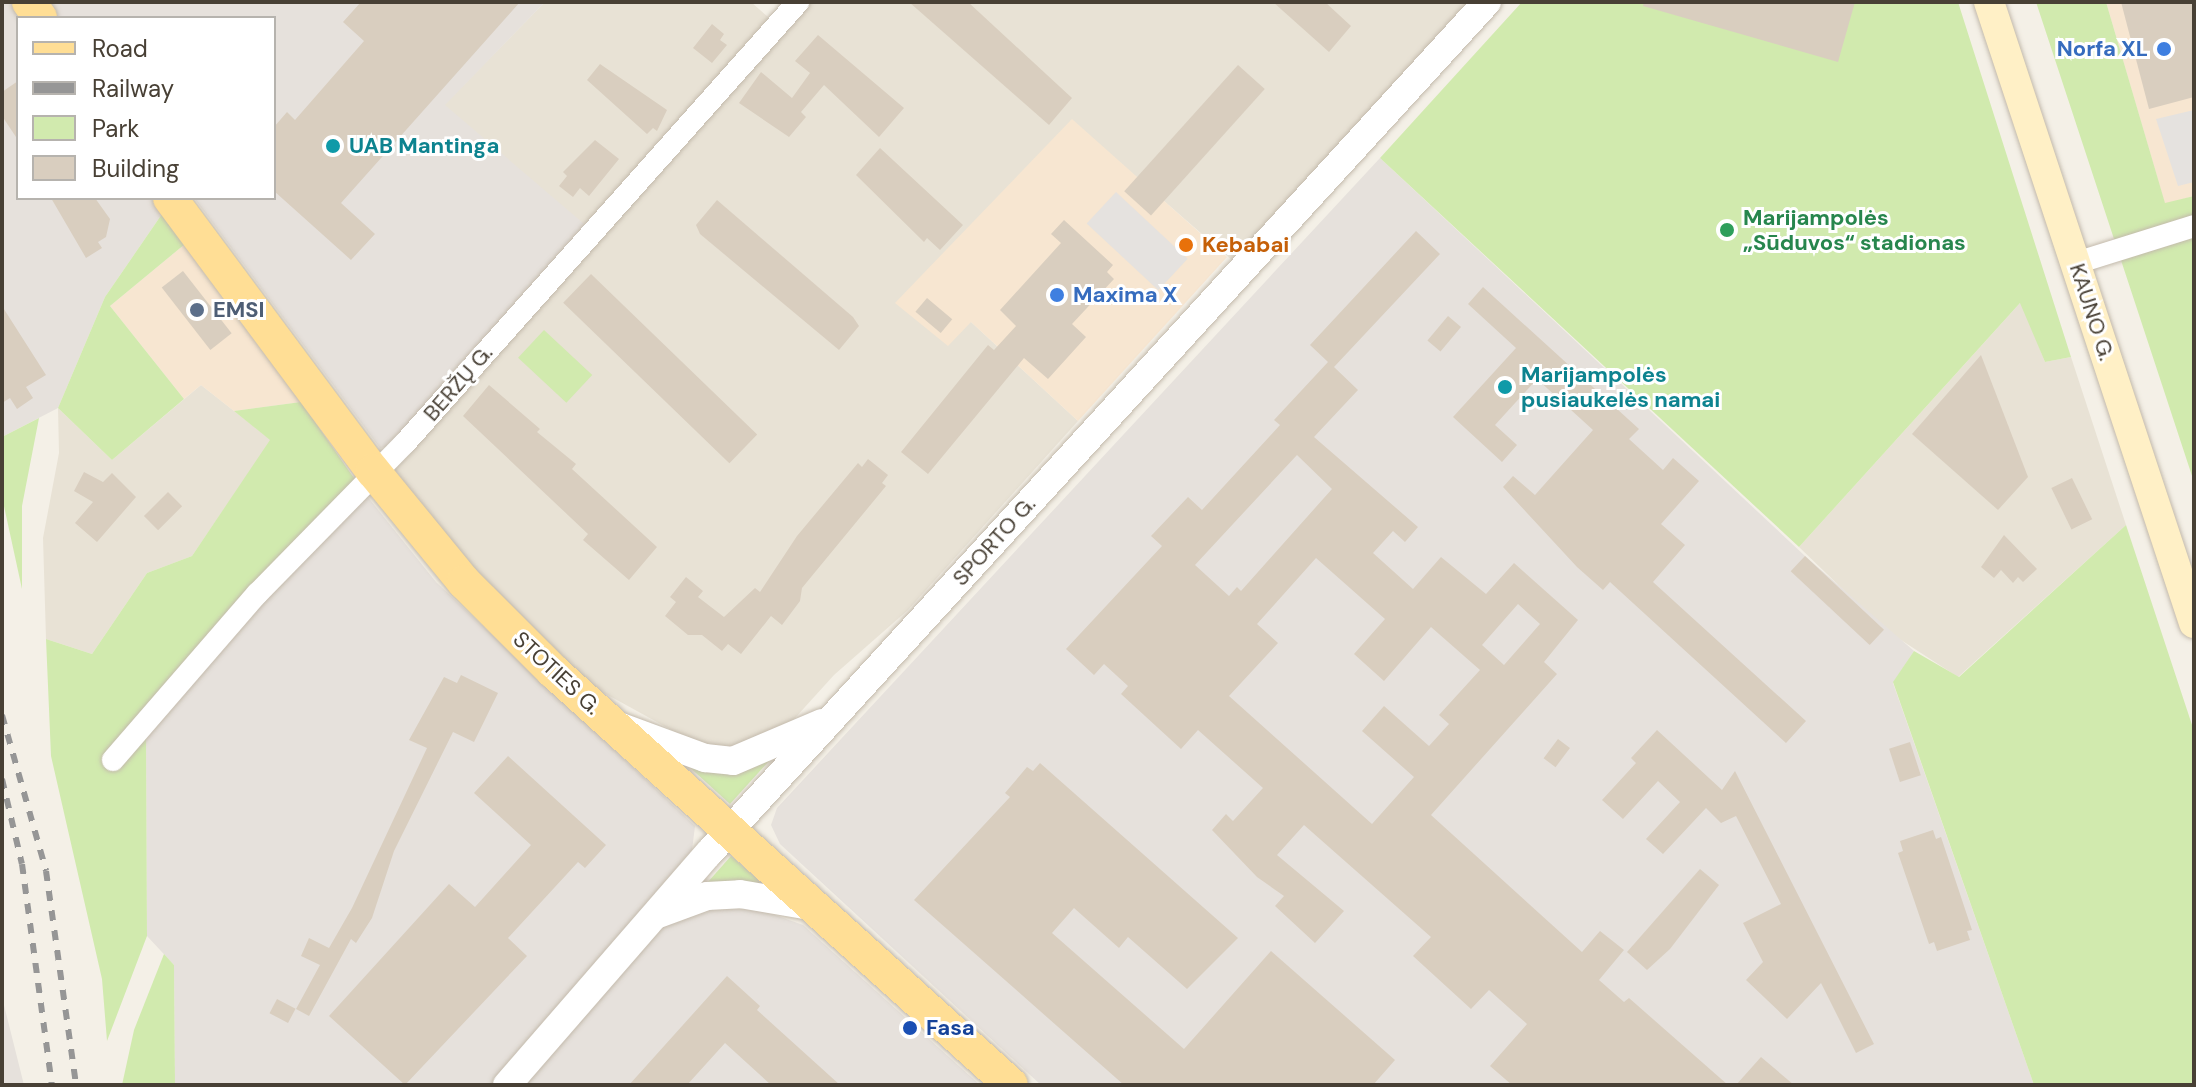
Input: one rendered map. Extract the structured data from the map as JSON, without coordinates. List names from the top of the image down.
{
  "streets": {
    "main road": ["KAUNO G.", "STOTIES G."],
    "street": ["BERŽŲ G.", "SPORTO G."]
  },
  "crossings": [
    ["BERŽŲ G.", "STOTIES G."],
    ["SPORTO G.", "STOTIES G."]
  ],
  "places": [
    "Norfa XL",
    "UAB Mantinga",
    "Marijampolės „Sūduvos“ stadionas",
    "Kebabai",
    "Maxima X",
    "EMSI",
    "Marijampolės pusiaukelės namai",
    "Fasa"
  ],
  "legend": [
    "Road",
    "Railway",
    "Park",
    "Building"
  ]
}
